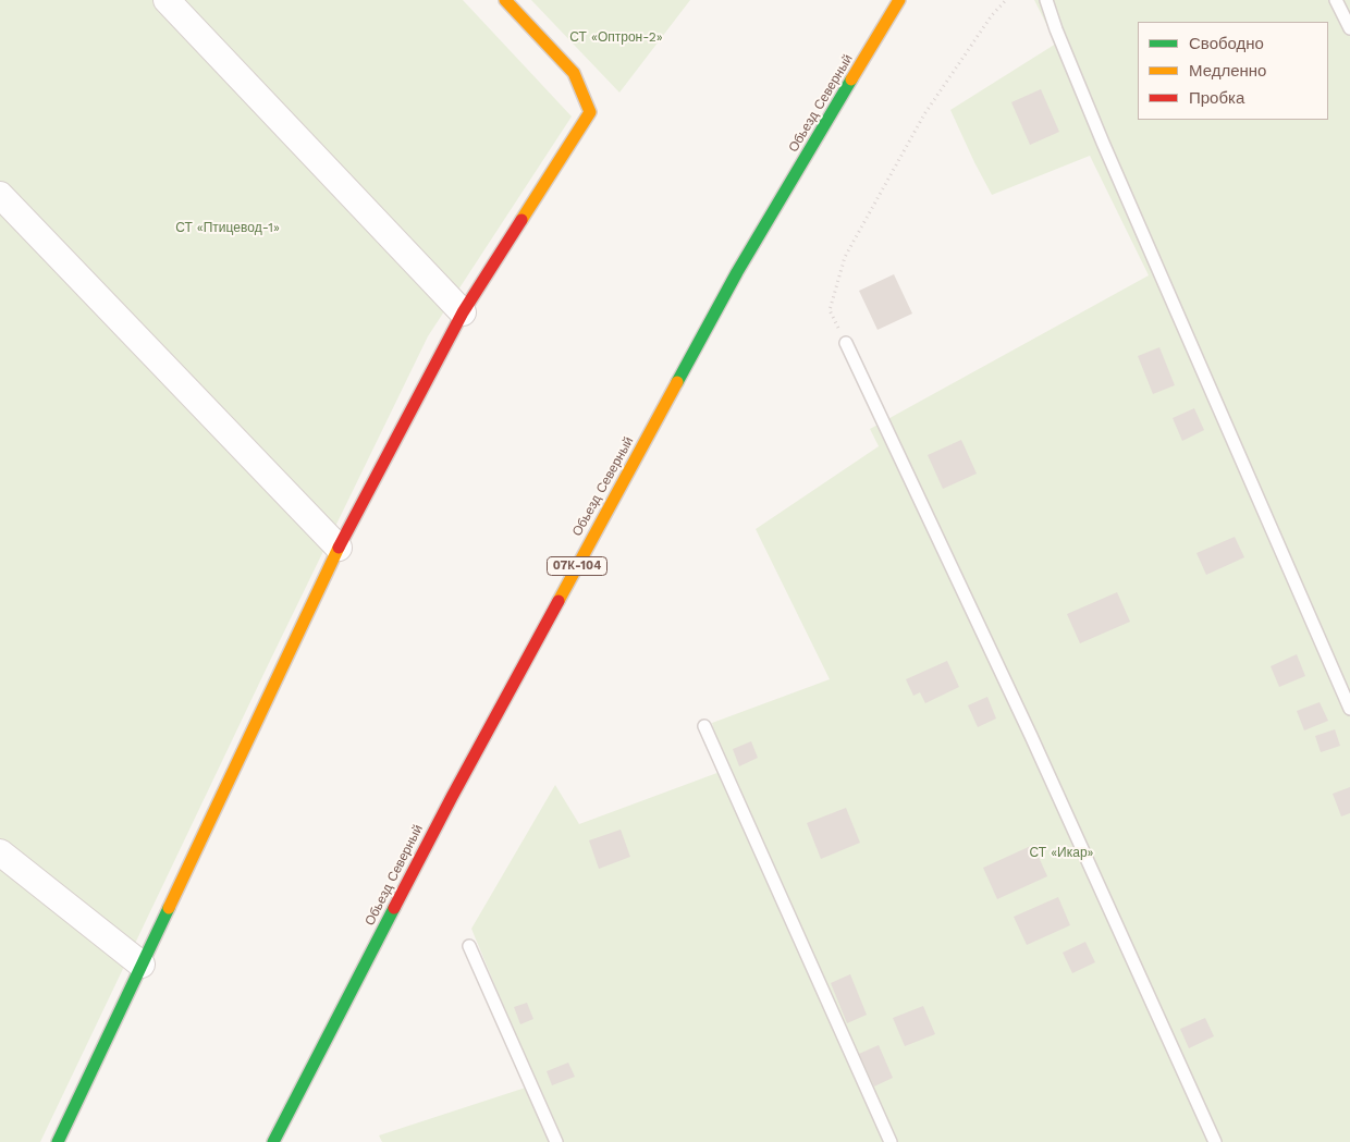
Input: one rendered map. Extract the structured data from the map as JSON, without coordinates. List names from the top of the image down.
{
  "streets": {
    "main road": ["Обьезд Северный", "07К-104"]
  },
  "parks": ["СТ «Оптрон-2»", "СТ «Птицевод-1»", "СТ «Икар»"],
  "legend": ["Свободно", "Медленно", "Пробка"]
}
